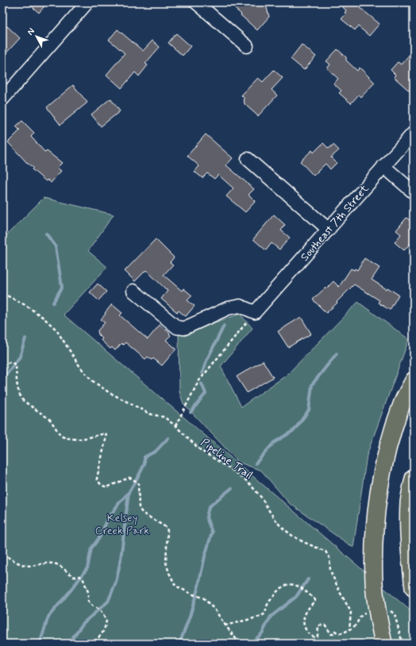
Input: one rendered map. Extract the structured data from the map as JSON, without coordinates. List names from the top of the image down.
{
  "streets": {
    "street": ["Southeast 7th Street"],
    "path": ["Pipeline Trail"]
  },
  "parks": ["Kelsey Creek Park"],
  "north": "top left"
}
